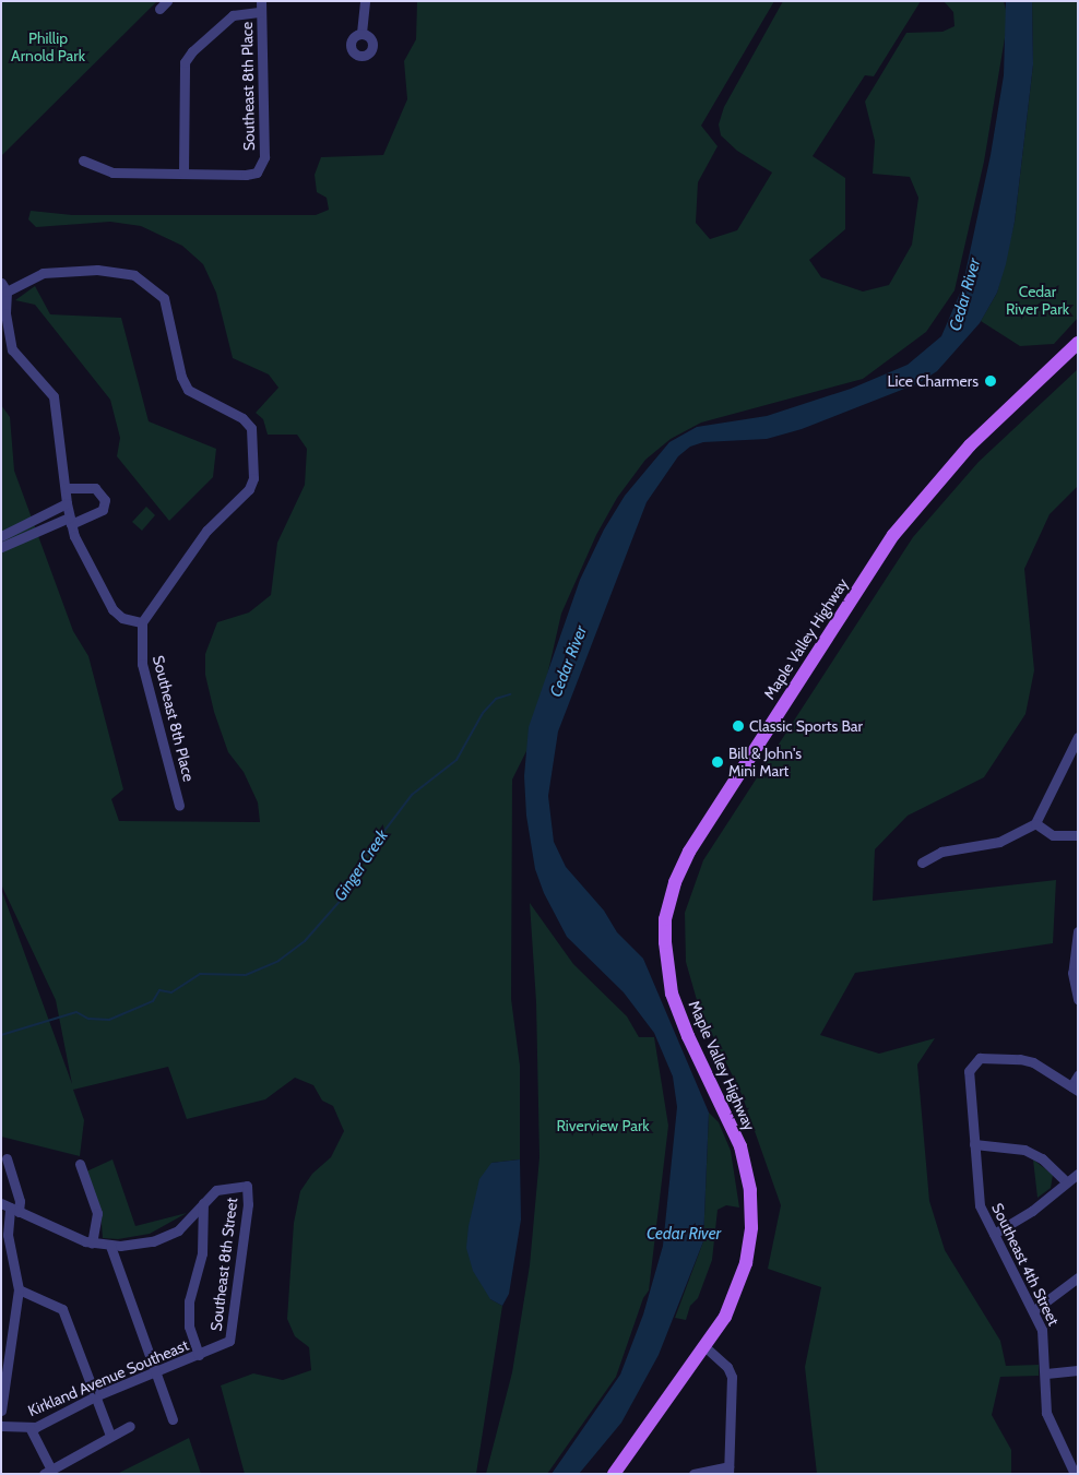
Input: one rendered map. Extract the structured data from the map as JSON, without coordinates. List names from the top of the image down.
{
  "streets": {
    "main road": ["Maple Valley Highway"],
    "street": [
      "Southeast 8th Place",
      "Southeast 8th Street",
      "Southeast 4th Street",
      "Kirkland Avenue Southeast"
    ]
  },
  "crossings": [
    ["Southeast 8th Street", "Kirkland Avenue Southeast"]
  ],
  "water": ["Cedar River", "Ginger Creek"],
  "parks": ["Phillip Arnold Park", "Cedar River Park", "Riverview Park"],
  "places": ["Lice Charmers", "Classic Sports Bar", "Bill & John's Mini Mart"]
}
